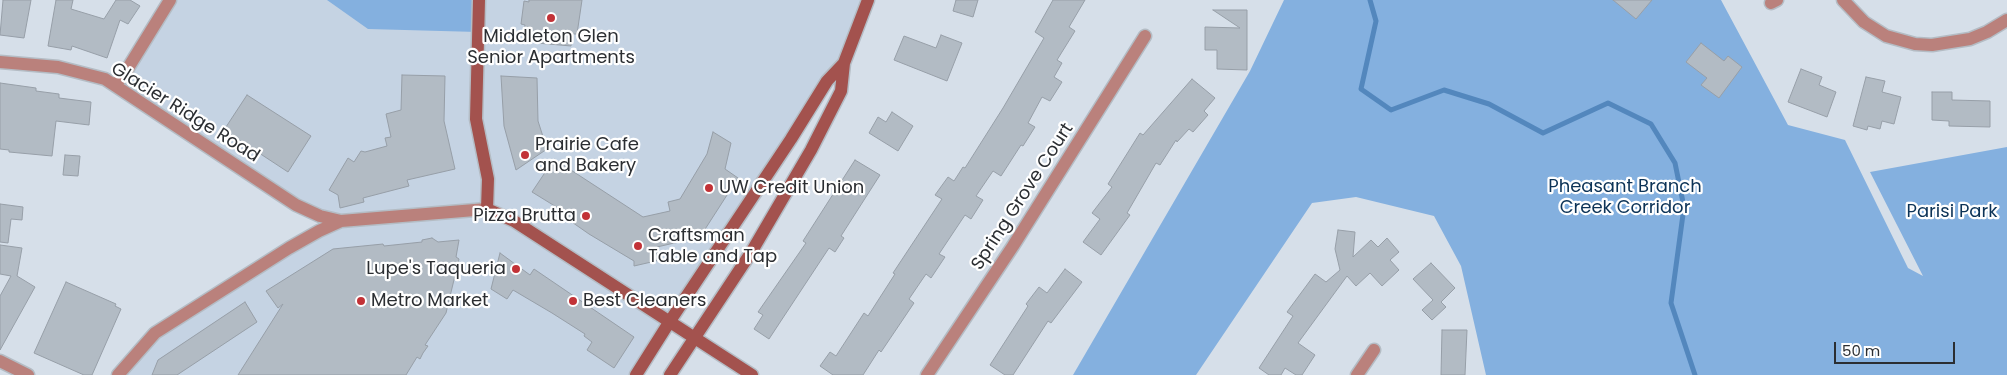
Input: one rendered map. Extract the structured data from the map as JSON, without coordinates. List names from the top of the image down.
{
  "streets": {
    "street": ["Glacier Ridge Road", "Spring Grove Court"]
  },
  "parks": ["Pheasant Branch Creek Corridor", "Parisi Park"],
  "places": [
    "Middleton Glen Senior Apartments",
    "Prairie Cafe and Bakery",
    "UW Credit Union",
    "Pizza Brutta",
    "Craftsman Table and Tap",
    "Lupe's Taqueria",
    "Metro Market",
    "Best Cleaners"
  ],
  "scale_bar": "50 m"
}
